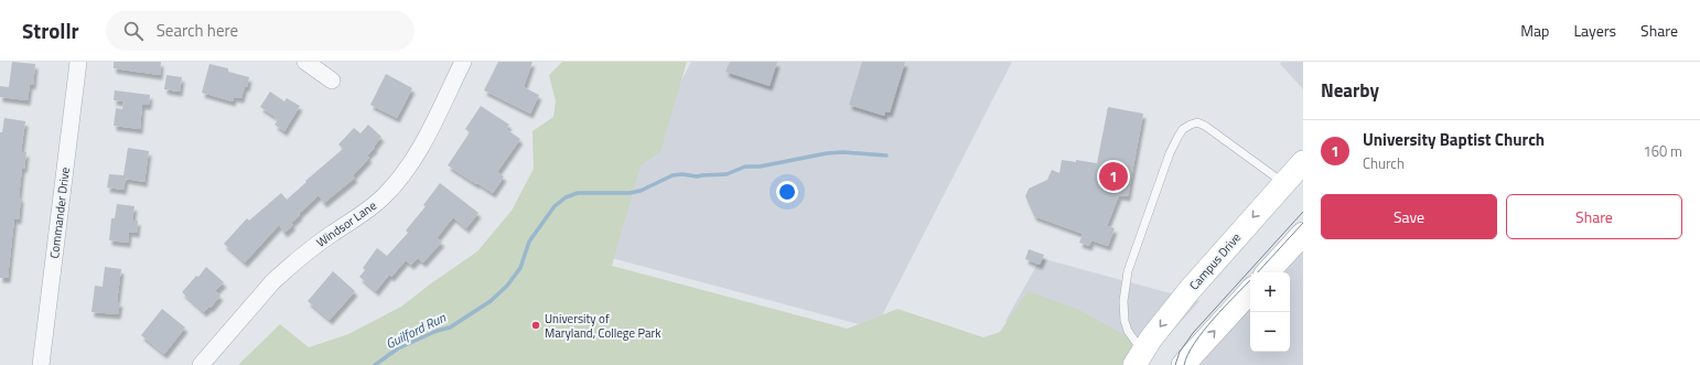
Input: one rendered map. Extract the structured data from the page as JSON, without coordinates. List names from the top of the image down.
{
  "streets": {
    "street": ["Commander Drive", "Windsor Lane", "Campus Drive"]
  },
  "water": ["Guilford Run"],
  "places": ["University of Maryland, College Park"],
  "page": {
    "header": "Strollr",
    "search": "Search here",
    "nav": ["Map", "Layers", "Share"],
    "heading": "Nearby",
    "list": [
      {
        "mark": "1",
        "name": "University Baptist Church",
        "note": "Church",
        "value": "160 m"
      }
    ],
    "pins": "1",
    "buttons": ["Save", "Share"],
    "map_buttons": ["+", "−"]
  }
}
